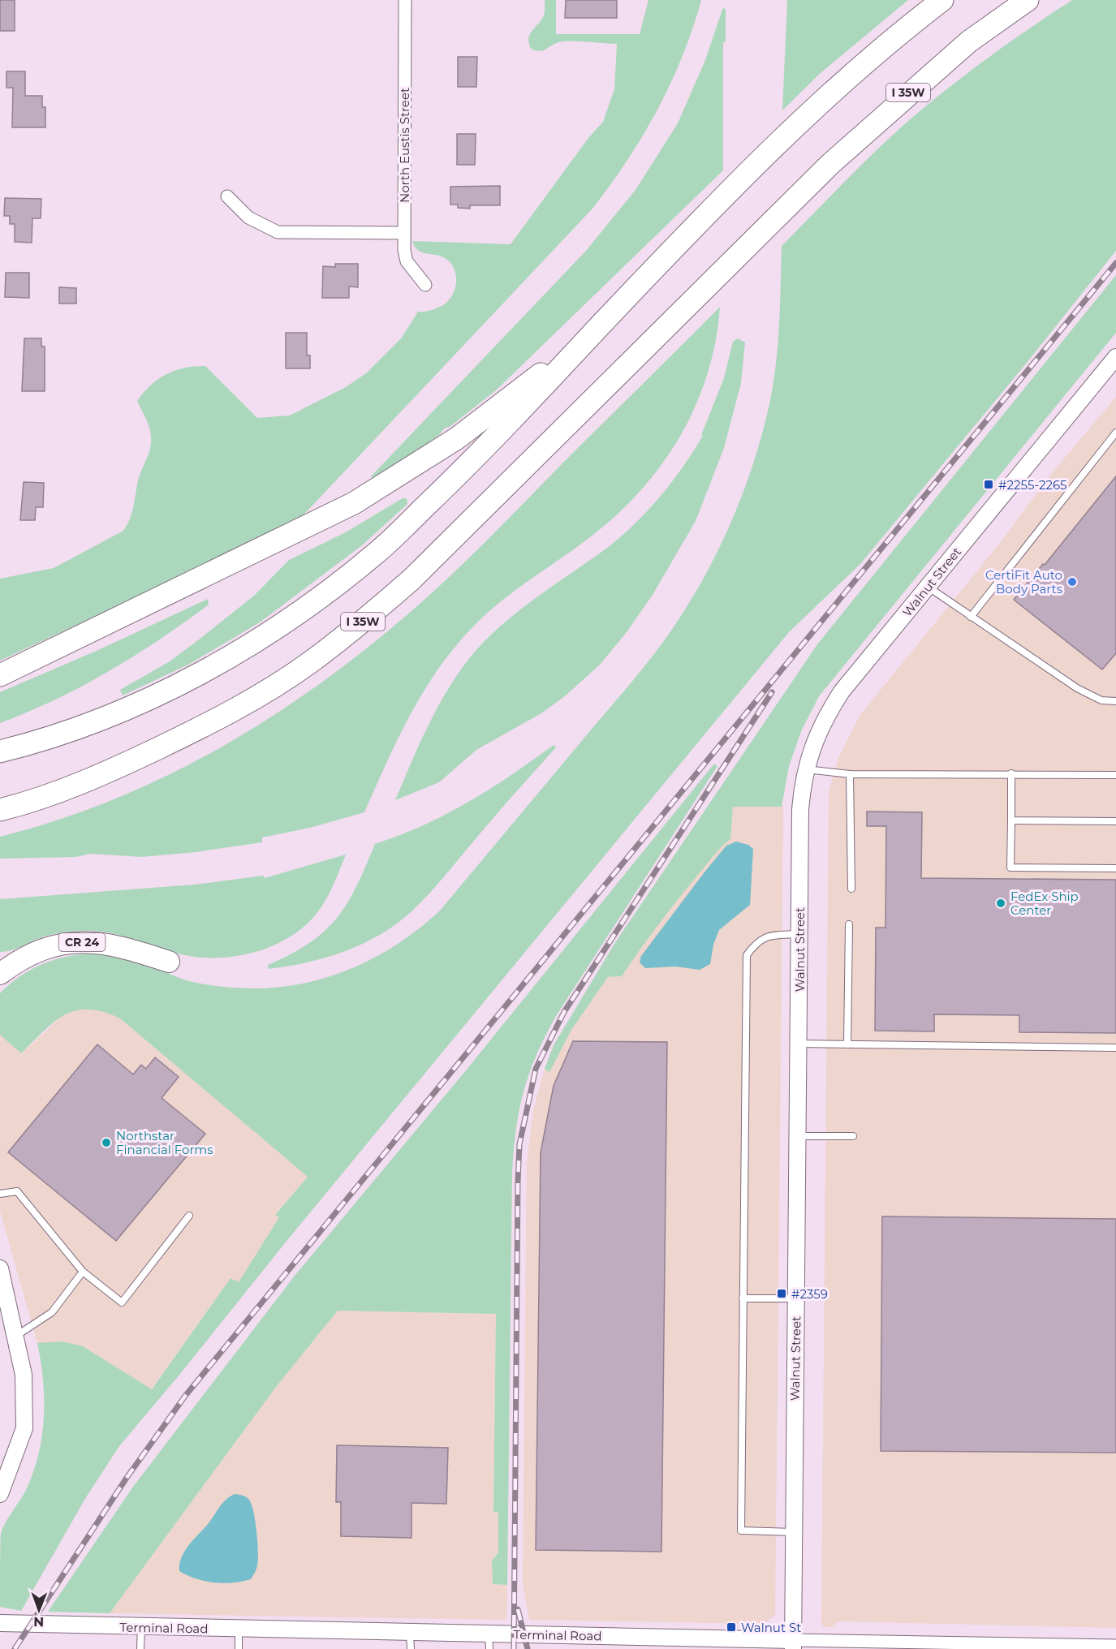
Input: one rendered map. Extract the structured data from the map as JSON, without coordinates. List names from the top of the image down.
{
  "streets": {
    "highway": ["I 35W", "CR 24"],
    "street": ["North Eustis Street", "Walnut Street", "Terminal Road"]
  },
  "crossings": [
    ["Walnut Street", "Terminal Road"]
  ],
  "places": {
    "transit": ["#2255-2265", "#2359", "Walnut St"],
    "other": ["CertiFit Auto Body Parts", "FedEx Ship Center", "Northstar Financial Forms"]
  },
  "north": "bottom"
}
